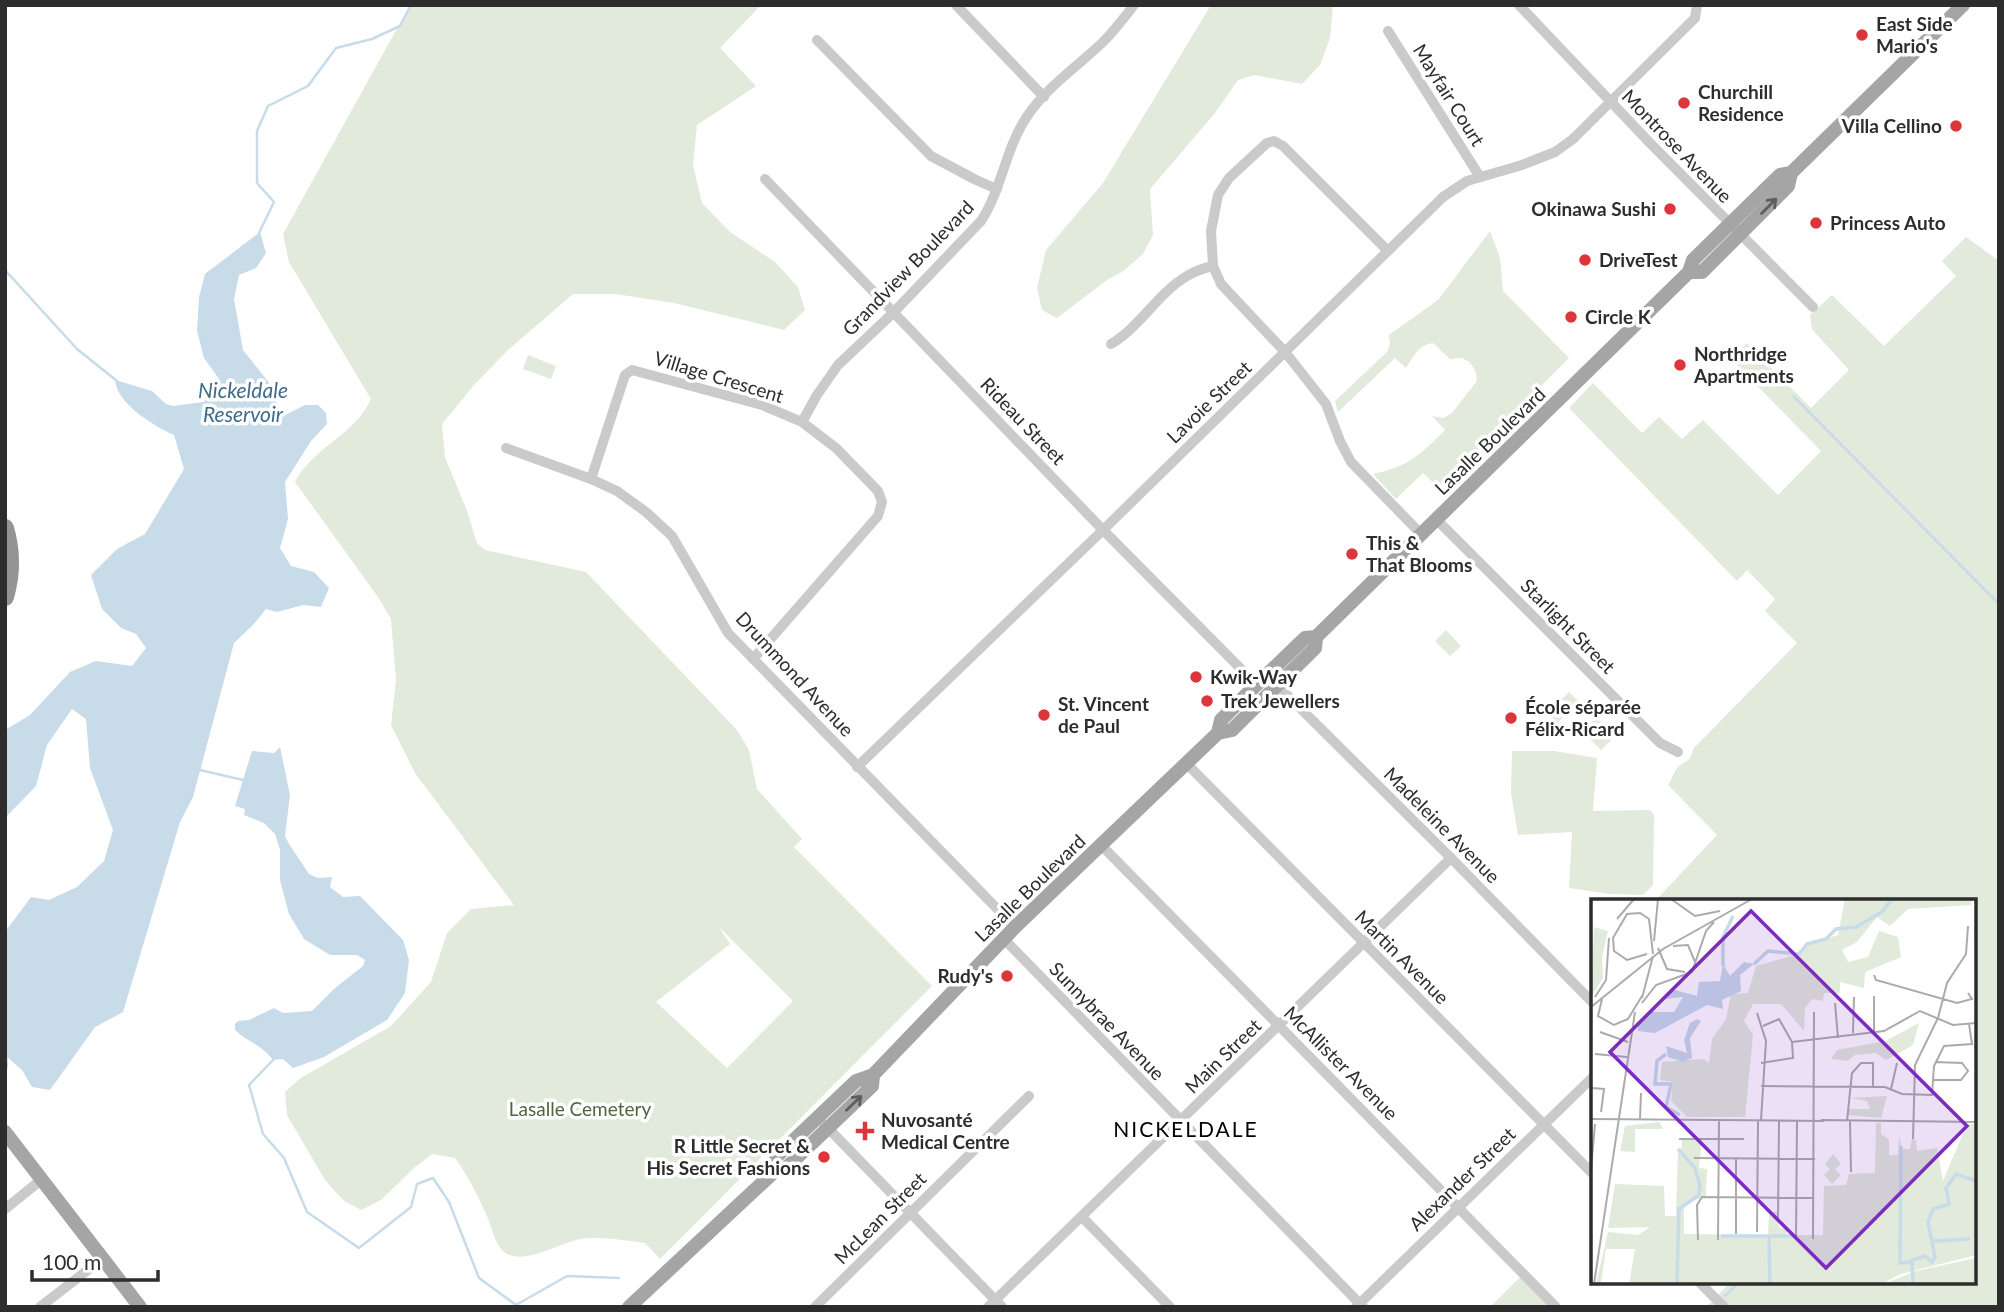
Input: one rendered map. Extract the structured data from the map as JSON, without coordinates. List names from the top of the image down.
{
  "streets": {
    "main road": ["Lasalle Boulevard"],
    "street": [
      "Mayfair Court",
      "Montrose Avenue",
      "Grandview Boulevard",
      "Village Crescent",
      "Lavoie Street",
      "Rideau Street",
      "Starlight Street",
      "Drummond Avenue",
      "Madeleine Avenue",
      "Martin Avenue",
      "Sunnybrae Avenue",
      "Main Street",
      "McAllister Avenue",
      "Alexander Street",
      "McLean Street"
    ]
  },
  "crossings": [
    ["Mayfair Court", "Lavoie Street"],
    ["Montrose Avenue", "Lavoie Street"],
    ["Montrose Avenue", "Lasalle Boulevard"],
    ["Grandview Boulevard", "Village Crescent"],
    ["Grandview Boulevard", "Rideau Street"],
    ["Village Crescent", "Drummond Avenue"],
    ["Lavoie Street", "Rideau Street"],
    ["Lavoie Street", "Drummond Avenue"],
    ["Rideau Street", "Lasalle Boulevard"],
    ["Rideau Street", "Madeleine Avenue"],
    ["Lasalle Boulevard", "Starlight Street"],
    ["Lasalle Boulevard", "Drummond Avenue"],
    ["Lasalle Boulevard", "Madeleine Avenue"],
    ["Lasalle Boulevard", "Martin Avenue"],
    ["Lasalle Boulevard", "Sunnybrae Avenue"],
    ["Lasalle Boulevard", "McAllister Avenue"],
    ["Madeleine Avenue", "Main Street"],
    ["Martin Avenue", "Main Street"],
    ["Martin Avenue", "Alexander Street"],
    ["Sunnybrae Avenue", "Main Street"],
    ["Sunnybrae Avenue", "Alexander Street"],
    ["Main Street", "McAllister Avenue"],
    ["McAllister Avenue", "Alexander Street"]
  ],
  "districts": ["NICKELDALE"],
  "water": ["Nickeldale Reservoir"],
  "parks": ["Lasalle Cemetery"],
  "places": {
    "other": [
      "East Side Mario's",
      "Churchill Residence",
      "Villa Cellino",
      "Okinawa Sushi",
      "Princess Auto",
      "DriveTest",
      "Circle K",
      "Northridge Apartments",
      "This & That Blooms",
      "Kwik-Way",
      "Trek Jewellers",
      "St. Vincent de Paul",
      "École séparée Félix-Ricard",
      "Rudy's",
      "R Little Secret & His Secret Fashions"
    ],
    "health": ["Nuvosanté Medical Centre"]
  },
  "scale_bar": "100 m"
}
